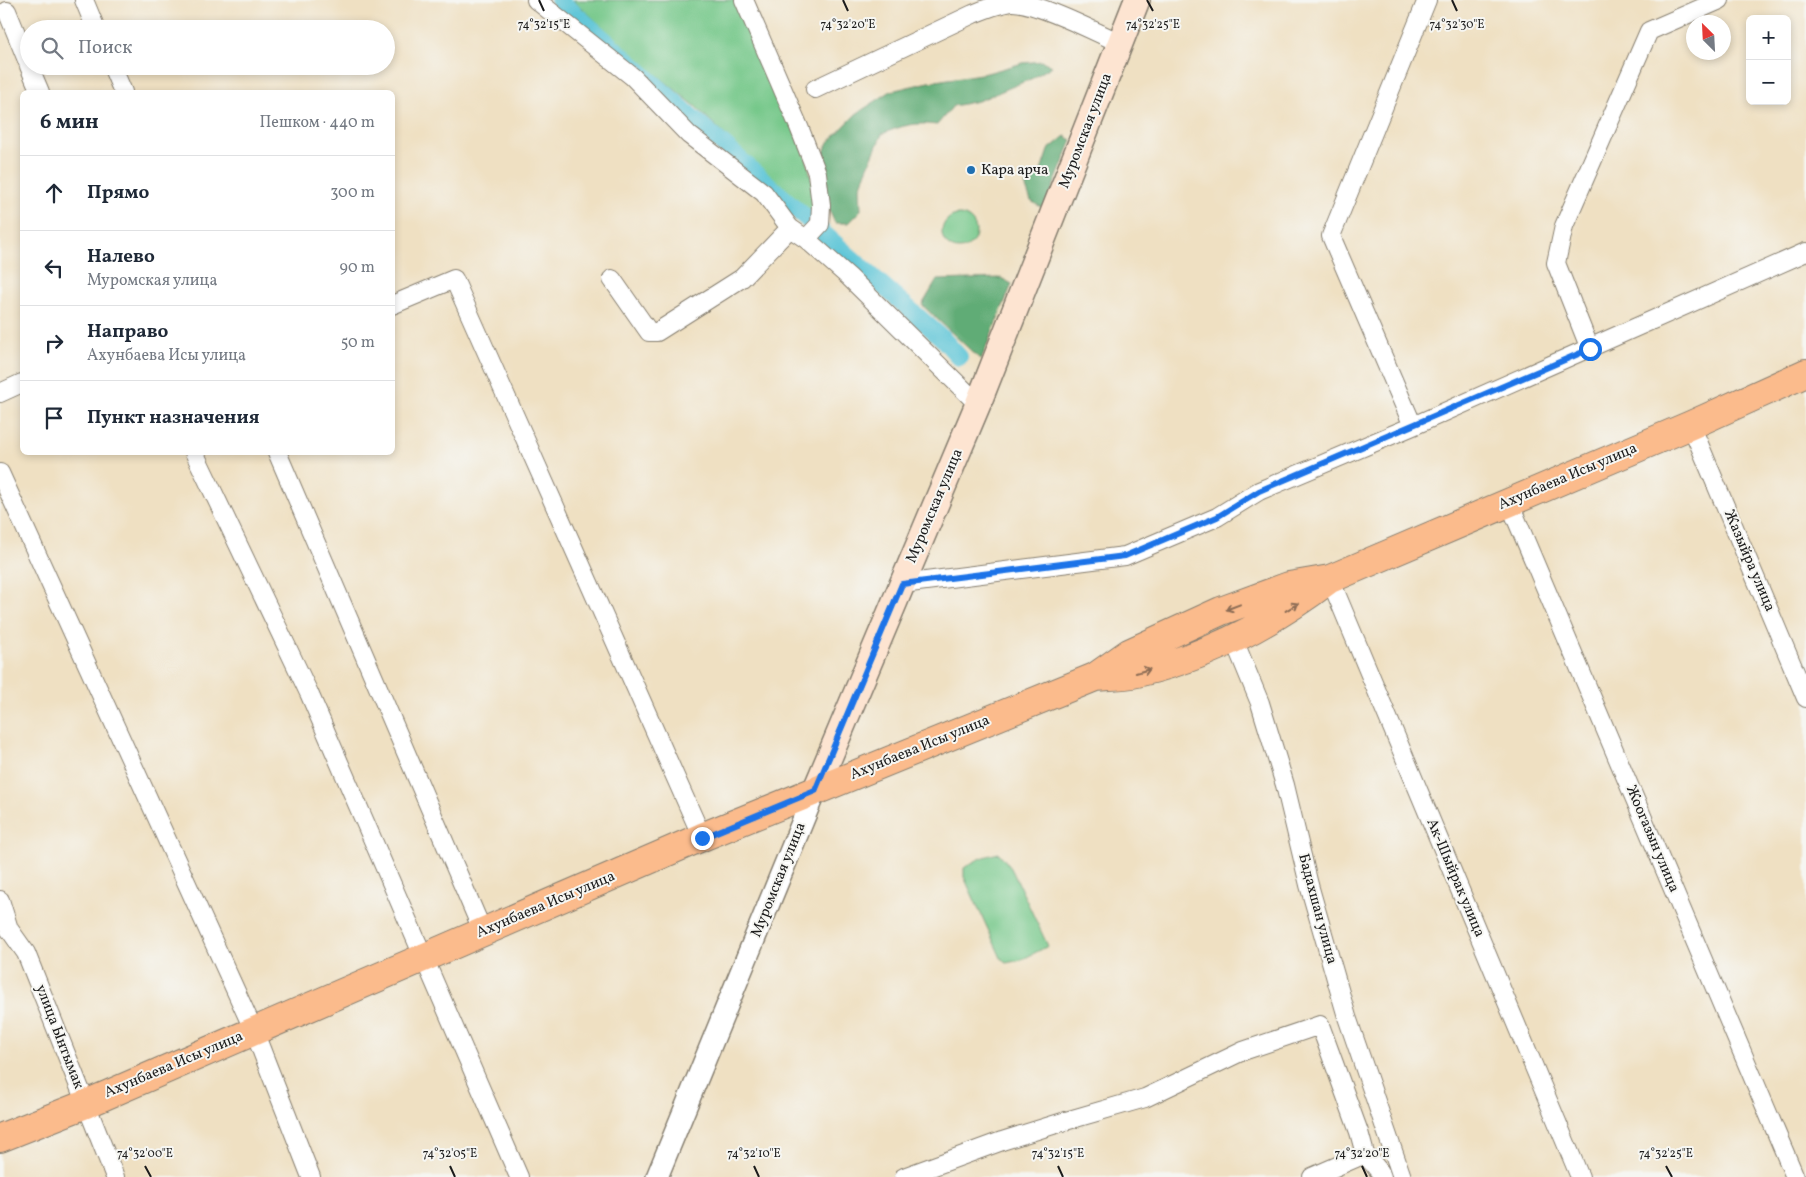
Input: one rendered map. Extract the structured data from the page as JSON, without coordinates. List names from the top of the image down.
{
  "streets": {
    "main road": ["Муромская улица", "Ахунбаева Исы улица"],
    "street": [
      "Жазыйра улица",
      "Жоогазын улица",
      "Ак-Шыйрак улица",
      "Бадахшан улица",
      "улица Ынтымак"
    ]
  },
  "crossings": [
    ["Муромская улица", "Ахунбаева Исы улица"],
    ["Ахунбаева Исы улица", "Жазыйра улица"],
    ["Ахунбаева Исы улица", "Жоогазын улица"],
    ["Ахунбаева Исы улица", "Ак-Шыйрак улица"],
    ["Ахунбаева Исы улица", "Бадахшан улица"],
    ["Ахунбаева Исы улица", "улица Ынтымак"]
  ],
  "places": ["Кара арча"],
  "north": "top left",
  "page": {
    "map_buttons": ["+", "−"],
    "search": "Поиск",
    "heading": ["6 мин", "Пешком · 440 m"],
    "list": [
      ["Прямо", "300 m"],
      ["Налево", "Муромская улица", "90 m"],
      ["Направо", "Ахунбаева Исы улица", "50 m"],
      "Пункт назначения"
    ]
  },
  "coordinates": [
    "74°32'30\"E",
    "74°32'15\"E",
    "74°32'20\"E",
    "74°32'25\"E",
    "74°32'00\"E",
    "74°32'05\"E",
    "74°32'10\"E"
  ]
}
